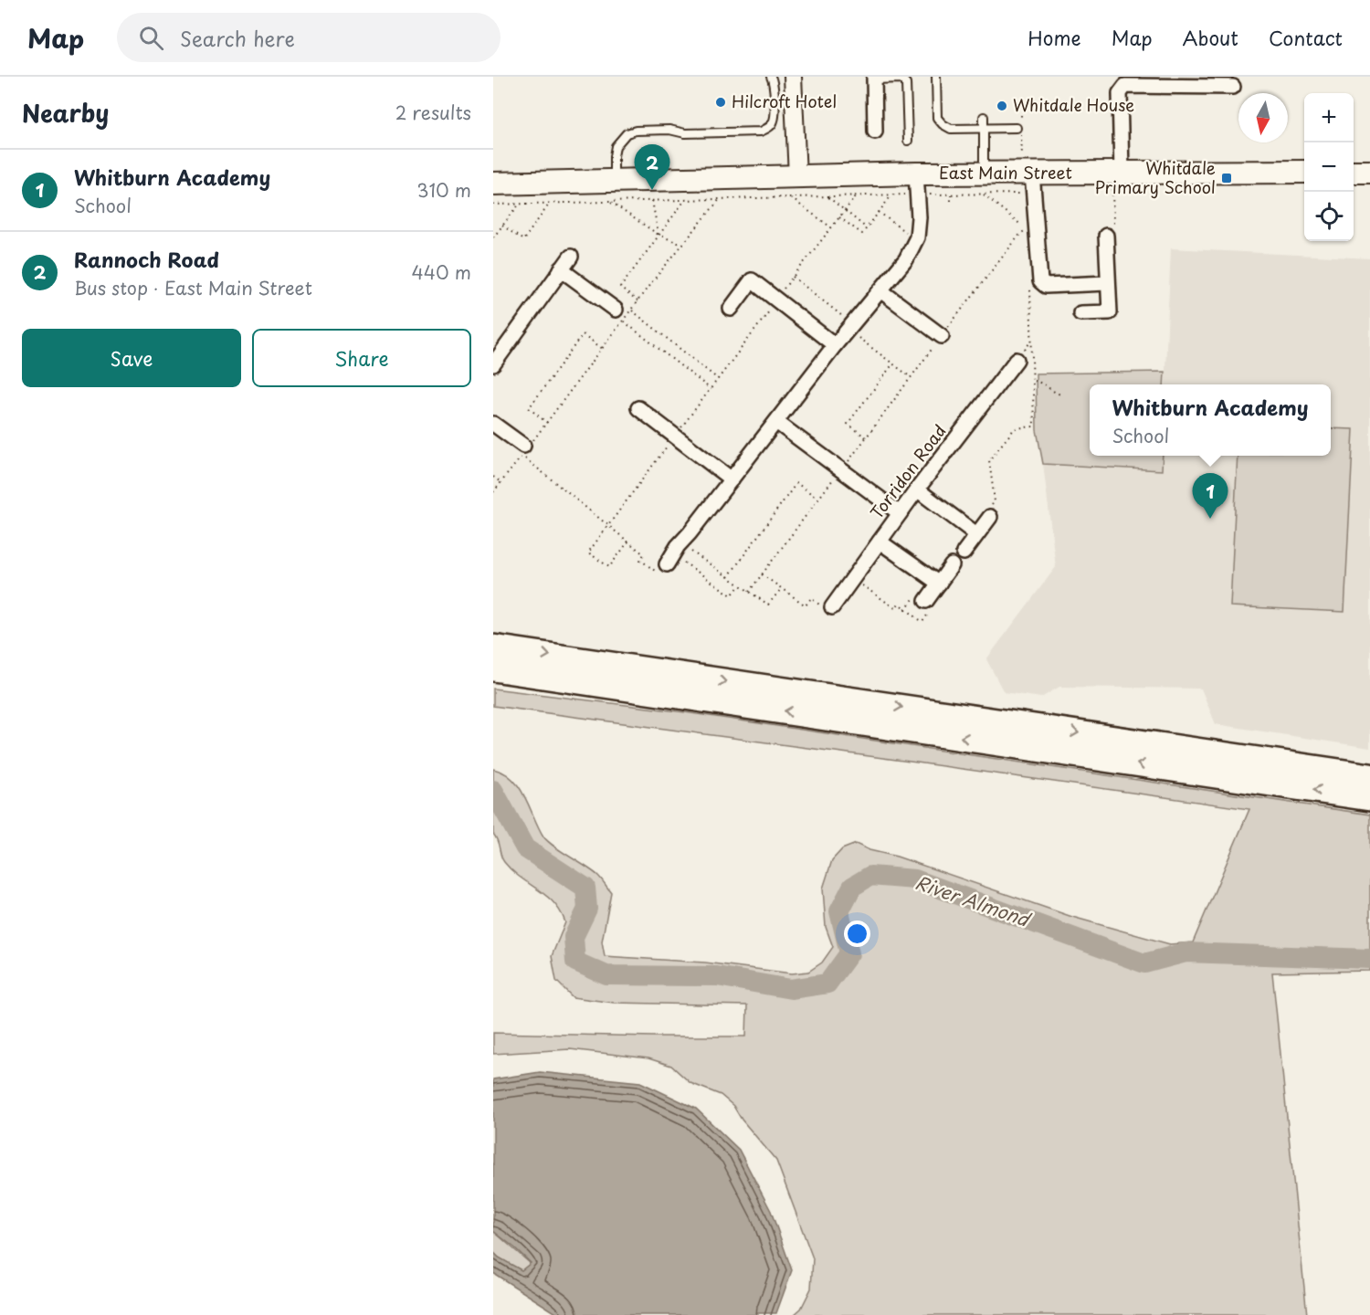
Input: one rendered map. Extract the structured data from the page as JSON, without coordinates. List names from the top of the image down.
{
  "streets": {
    "main road": ["East Main Street"],
    "street": ["Torridon Road"]
  },
  "water": ["River Almond"],
  "places": {
    "other": ["Hilcroft Hotel", "Whitdale House"],
    "transit": ["Whitdale Primary School"]
  },
  "north": "bottom",
  "page": {
    "header": "Map",
    "search": "Search here",
    "nav": [
      "Home",
      "Map",
      "About",
      "Contact"
    ],
    "heading": ["Nearby", "2 results"],
    "map_buttons": ["+", "−"],
    "pins": ["2", "1"],
    "list": [
      {
        "mark": "1",
        "name": "Whitburn Academy",
        "note": "School",
        "value": "310 m"
      },
      {
        "mark": "2",
        "name": "Rannoch Road",
        "note": "Bus stop · East Main Street",
        "value": "440 m"
      }
    ],
    "buttons": ["Save", "Share"],
    "popup": ["Whitburn Academy", "School"]
  }
}
